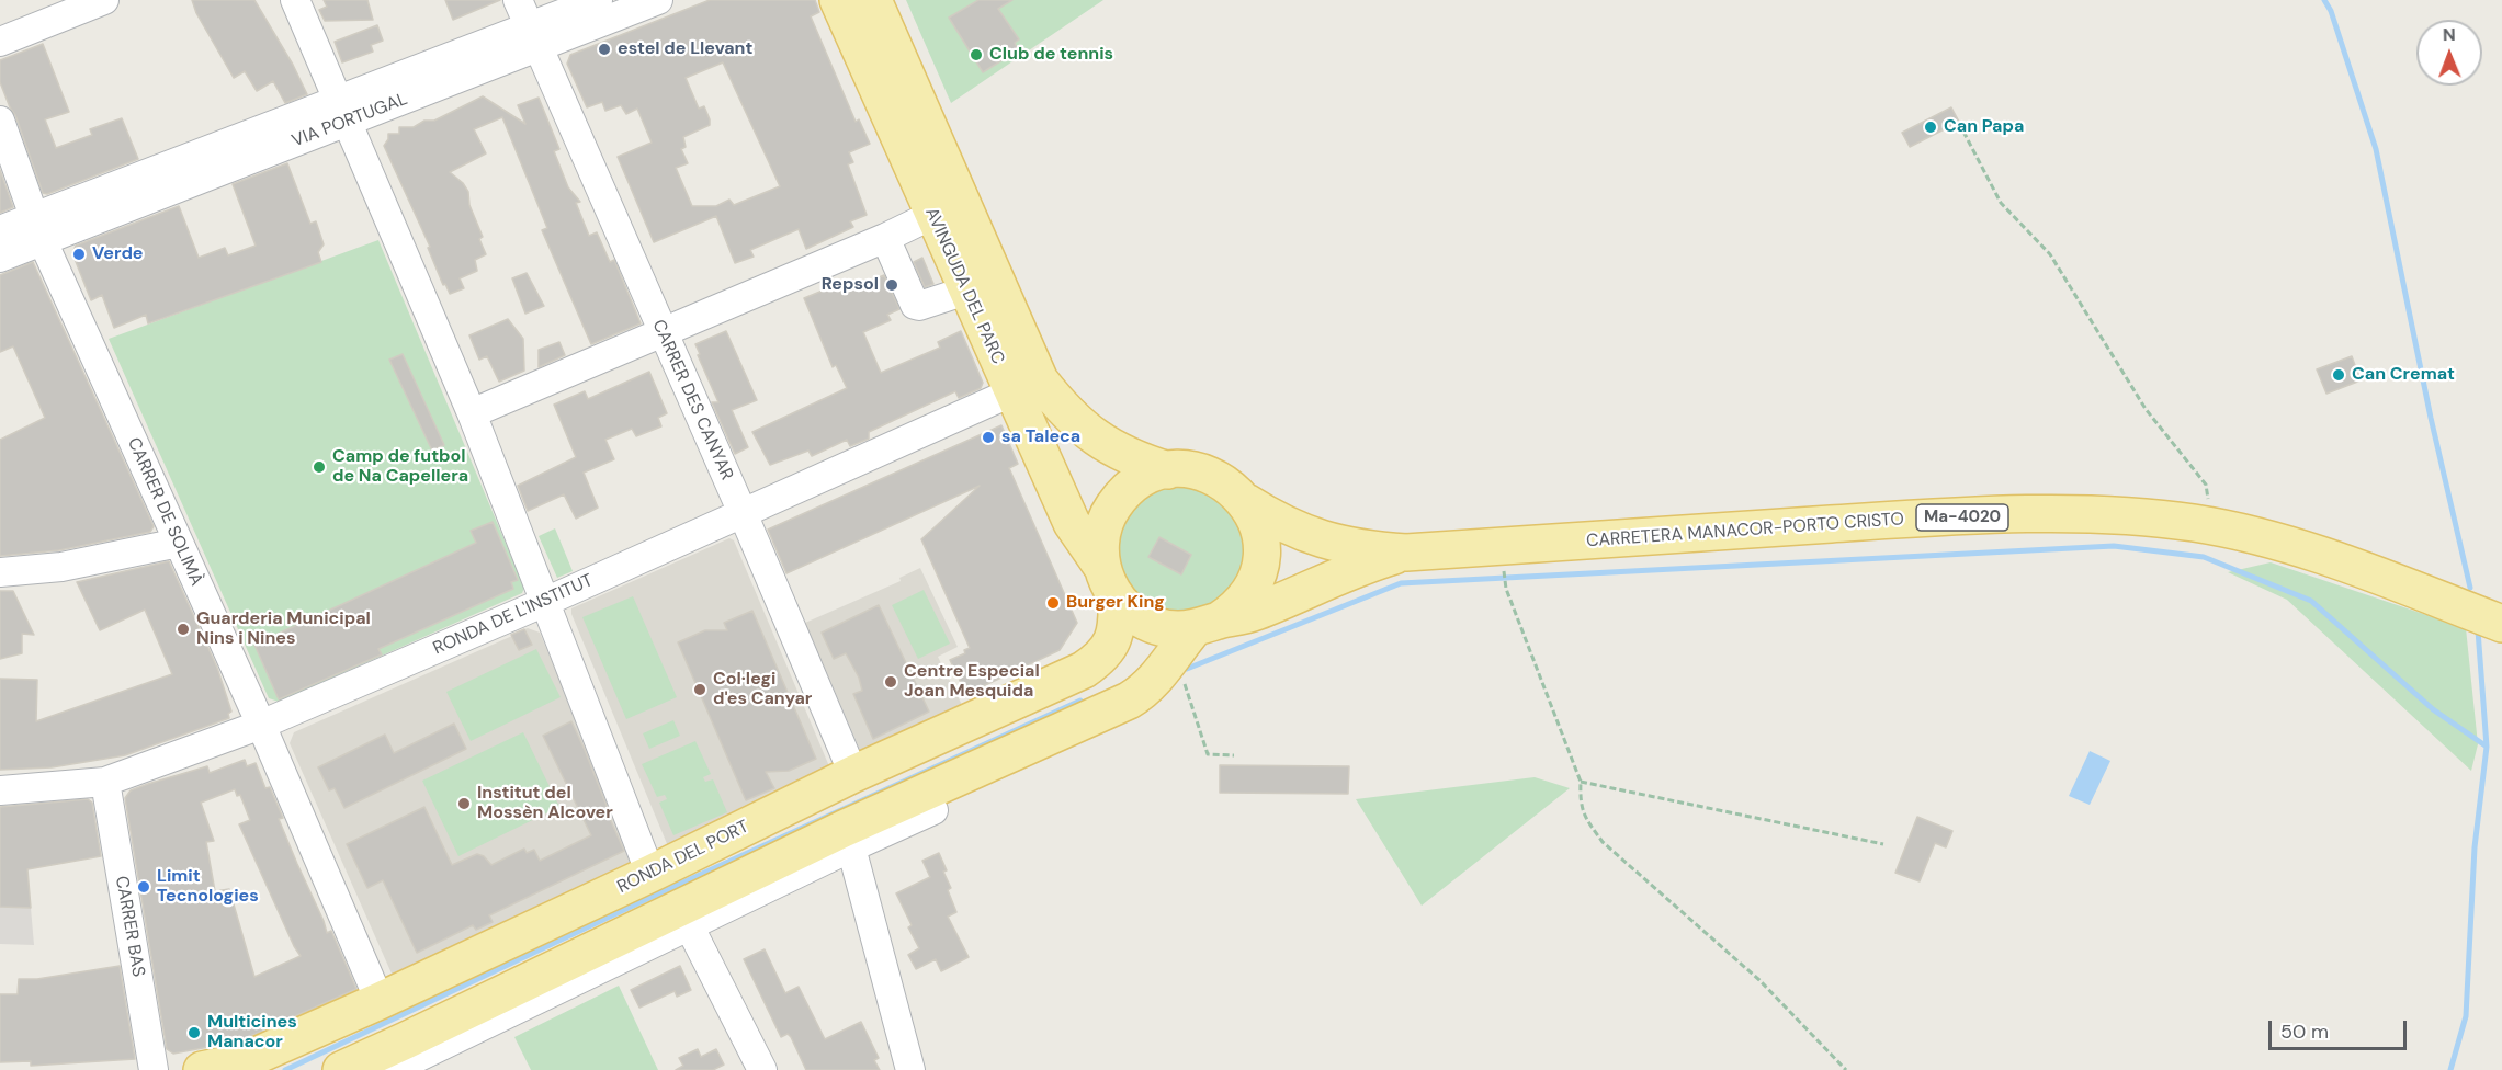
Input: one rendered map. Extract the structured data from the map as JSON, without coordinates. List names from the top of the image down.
{
  "streets": {
    "main road": [
      "AVINGUDA DEL PARC",
      "Ma-4020",
      "CARRETERA MANACOR-PORTO CRISTO",
      "RONDA DEL PORT"
    ],
    "street": [
      "VIA PORTUGAL",
      "CARRER DES CANYAR",
      "CARRER DE SOLIMÀ",
      "RONDA DE L'INSTITUT",
      "CARRER BAS"
    ]
  },
  "crossings": [
    ["VIA PORTUGAL", "CARRER DES CANYAR"],
    ["VIA PORTUGAL", "CARRER DE SOLIMÀ"],
    ["AVINGUDA DEL PARC", "Ma-4020"],
    ["AVINGUDA DEL PARC", "RONDA DE L'INSTITUT"],
    ["AVINGUDA DEL PARC", "RONDA DEL PORT"],
    ["CARRER DES CANYAR", "RONDA DE L'INSTITUT"],
    ["CARRER DES CANYAR", "RONDA DEL PORT"],
    ["CARRER DE SOLIMÀ", "RONDA DE L'INSTITUT"],
    ["CARRER DE SOLIMÀ", "RONDA DEL PORT"],
    ["Ma-4020", "CARRETERA MANACOR-PORTO CRISTO"],
    ["Ma-4020", "RONDA DEL PORT"],
    ["RONDA DE L'INSTITUT", "CARRER BAS"]
  ],
  "places": [
    "estel de Llevant",
    "Club de tennis",
    "Can Papa",
    "Verde",
    "Repsol",
    "Can Cremat",
    "sa Taleca",
    "Camp de futbol de Na Capellera",
    "Burger King",
    "Guarderia Municipal Nins i Nines",
    "Centre Especial Joan Mesquida",
    "Col·legi d'es Canyar",
    "Institut del Mossèn Alcover",
    "Limit Tecnologies",
    "Multicines Manacor"
  ],
  "scale_bar": "50 m",
  "north": "top"
}
